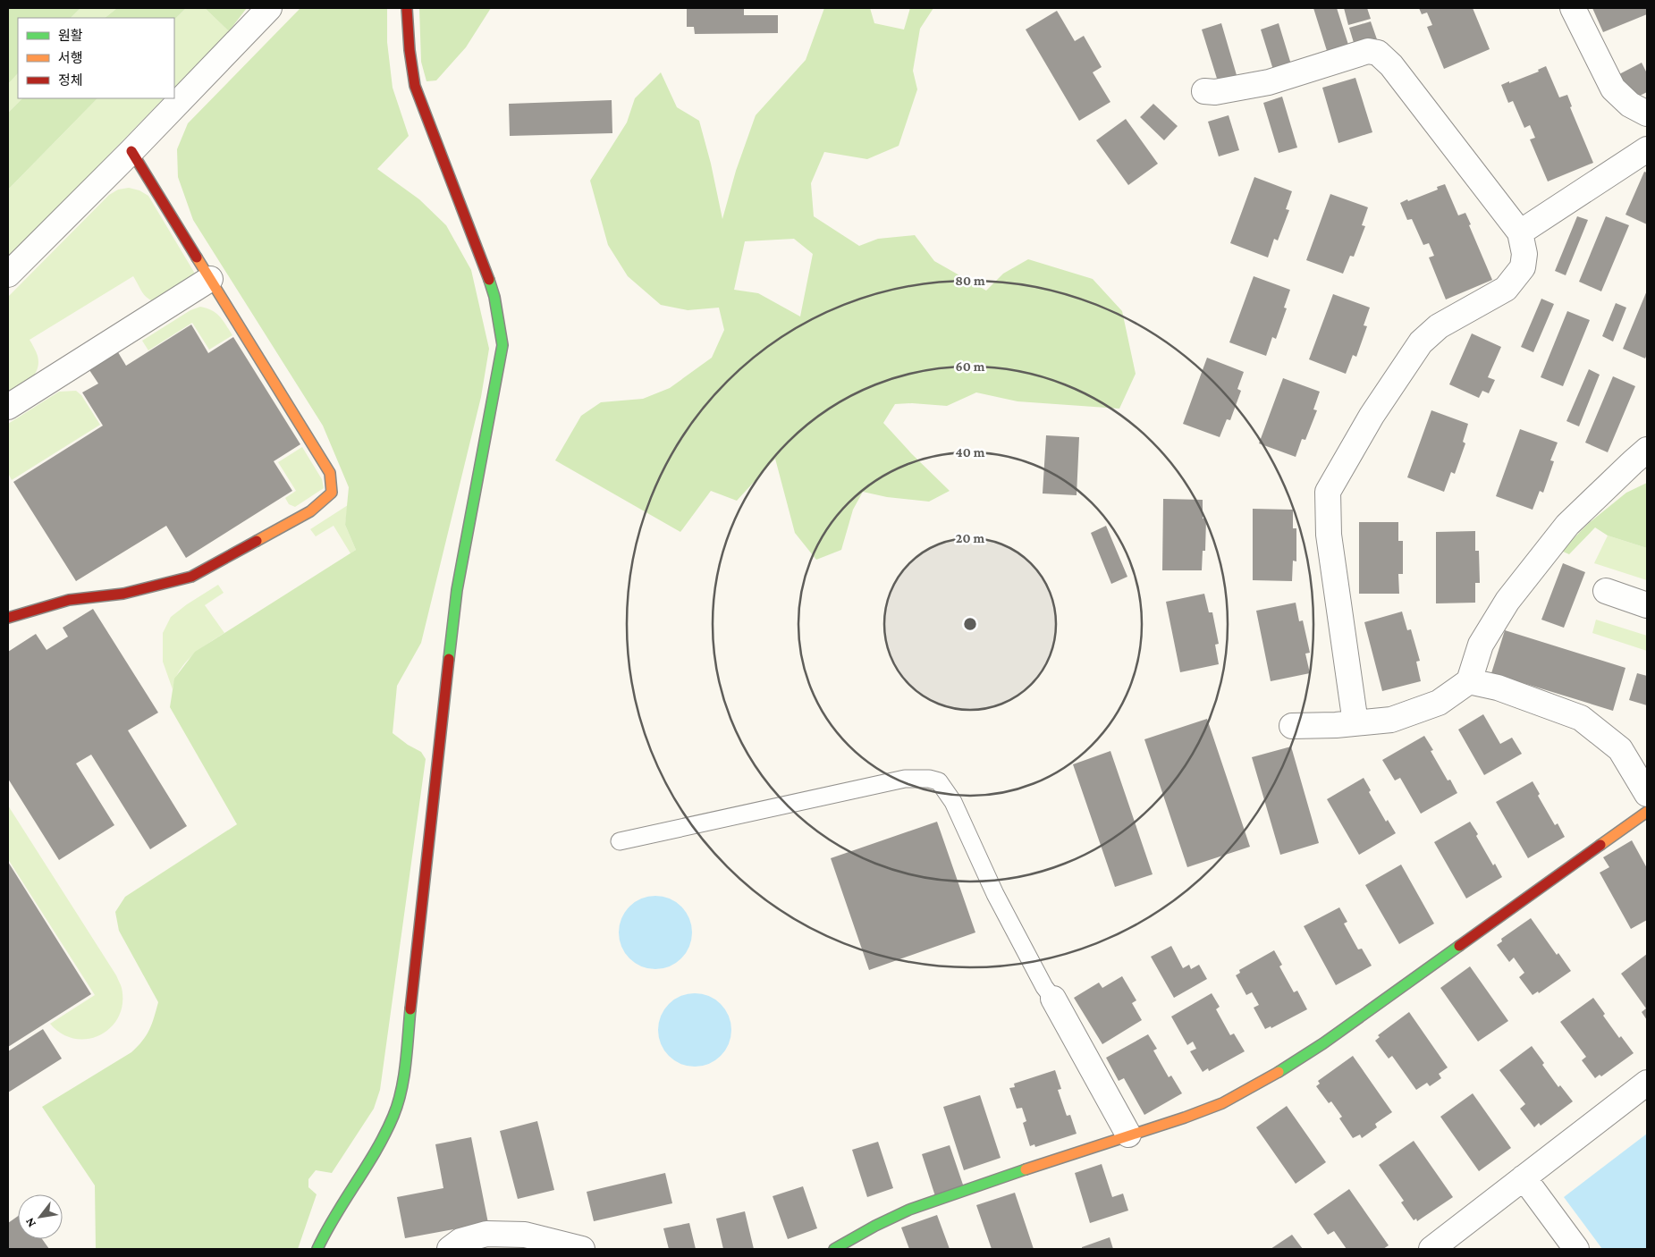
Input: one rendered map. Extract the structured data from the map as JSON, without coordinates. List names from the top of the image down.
{
  "legend": ["원활", "서행", "정체"],
  "north": "bottom left",
  "rings": [
    "80 m",
    "60 m",
    "40 m",
    "20 m"
  ]
}
